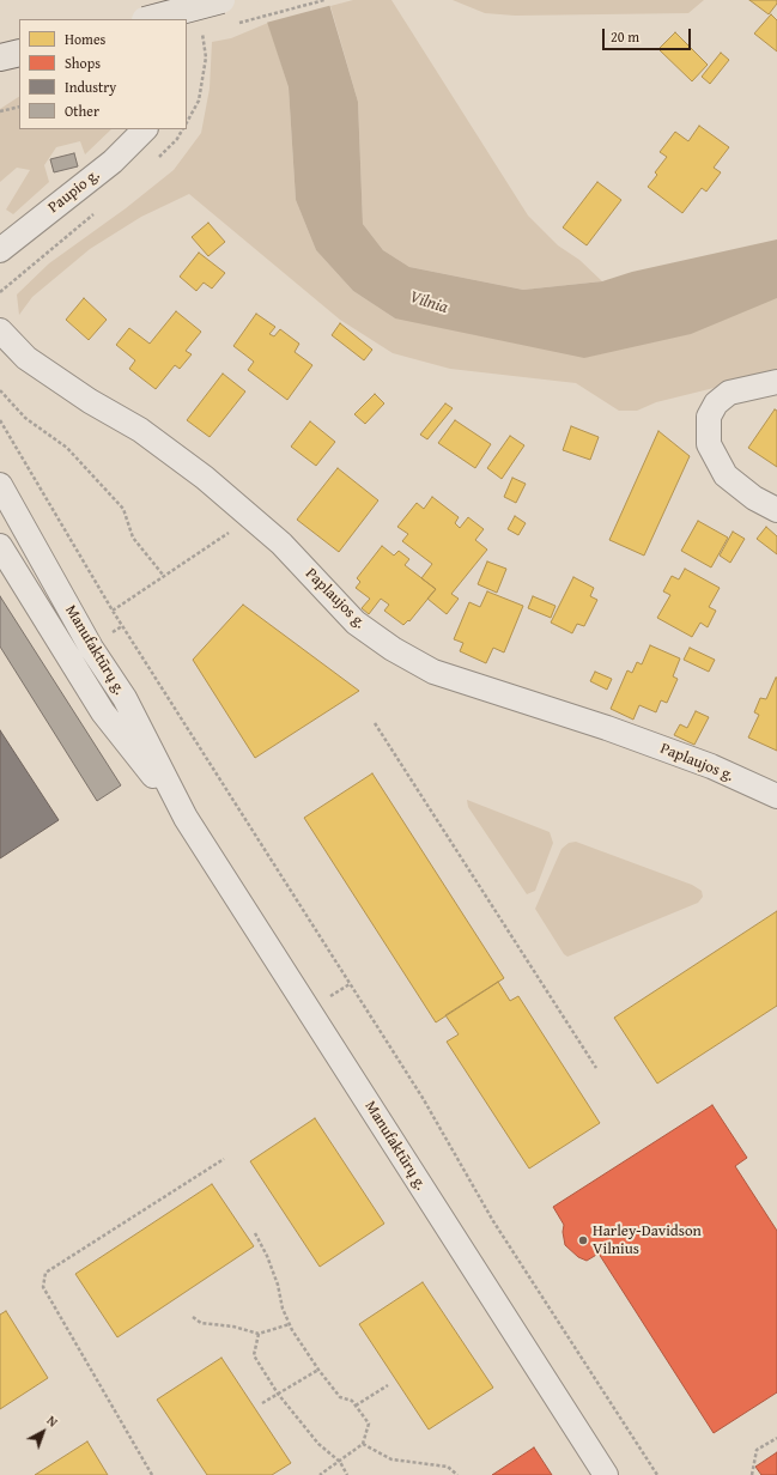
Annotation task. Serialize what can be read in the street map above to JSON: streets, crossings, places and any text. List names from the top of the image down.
{
  "streets": {
    "street": ["Paupio g.", "Paplaujos g.", "Manufaktūrų g."]
  },
  "water": ["Vilnia"],
  "places": ["Harley-Davidson Vilnius"],
  "legend": [
    "Homes",
    "Shops",
    "Industry",
    "Other"
  ],
  "scale_bar": "20 m",
  "north": "top right"
}
